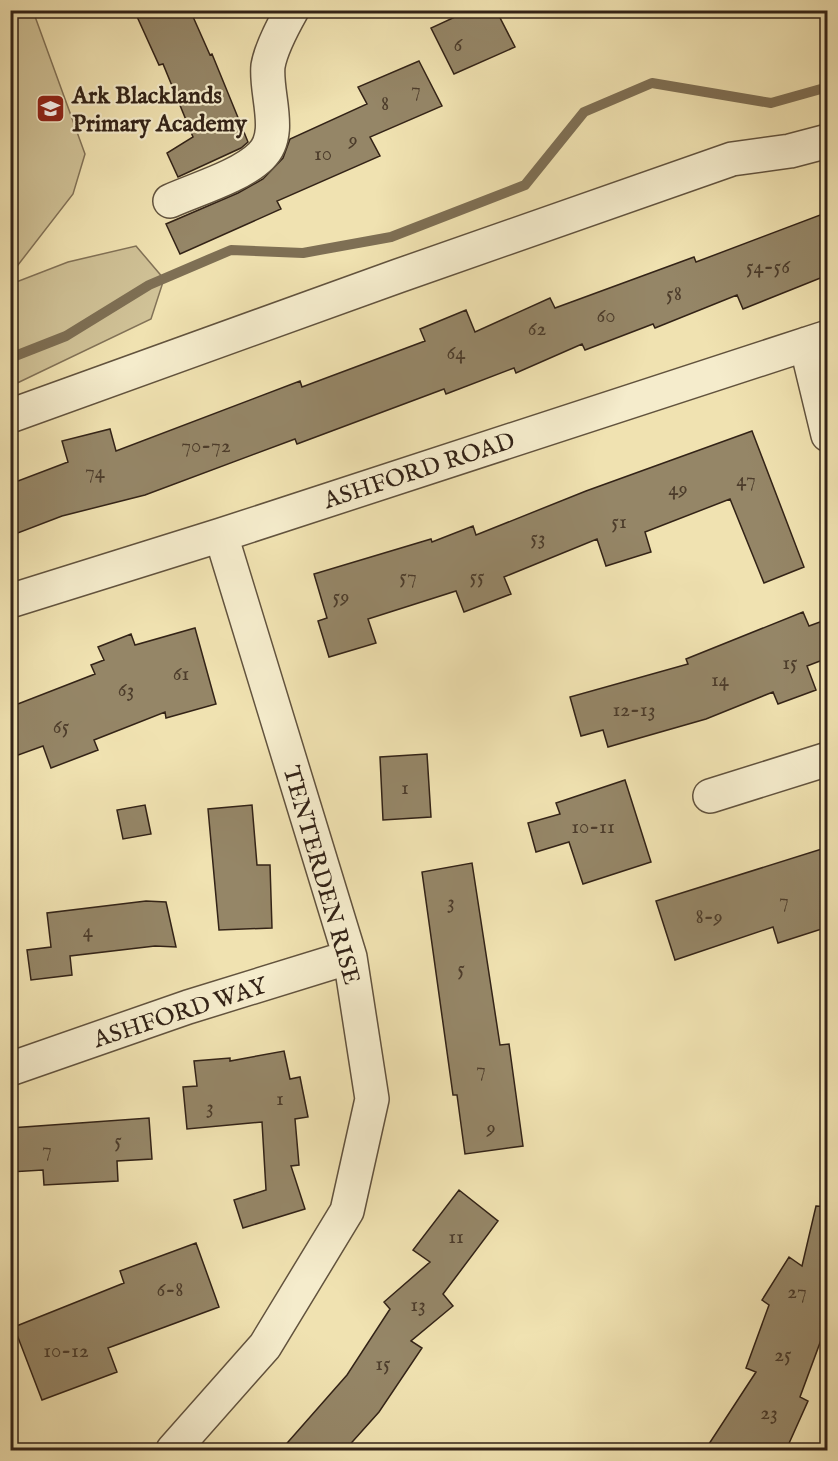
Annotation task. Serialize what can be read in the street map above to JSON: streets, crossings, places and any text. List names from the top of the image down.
{
  "streets": {
    "street": ["ASHFORD ROAD", "TENTERDEN RISE", "ASHFORD WAY"]
  },
  "crossings": [
    ["ASHFORD ROAD", "TENTERDEN RISE"],
    ["TENTERDEN RISE", "ASHFORD WAY"]
  ],
  "places": {
    "school or university": ["Ark Blacklands Primary Academy"]
  },
  "house_numbers": [
    "6",
    "7",
    "8",
    "9",
    "10",
    "54-56",
    "58",
    "60",
    "62",
    "64",
    "70-72",
    "74",
    "47",
    "49",
    "51",
    "53",
    "57",
    "55",
    "59",
    "15",
    "61",
    "14",
    "63",
    "12-13",
    "65",
    "1",
    "10-11",
    "7",
    "3",
    "8-9",
    "4",
    "5",
    "7",
    "1",
    "3",
    "9",
    "5",
    "7",
    "11",
    "6-8",
    "27",
    "13",
    "10-12",
    "25",
    "15",
    "23"
  ]
}
